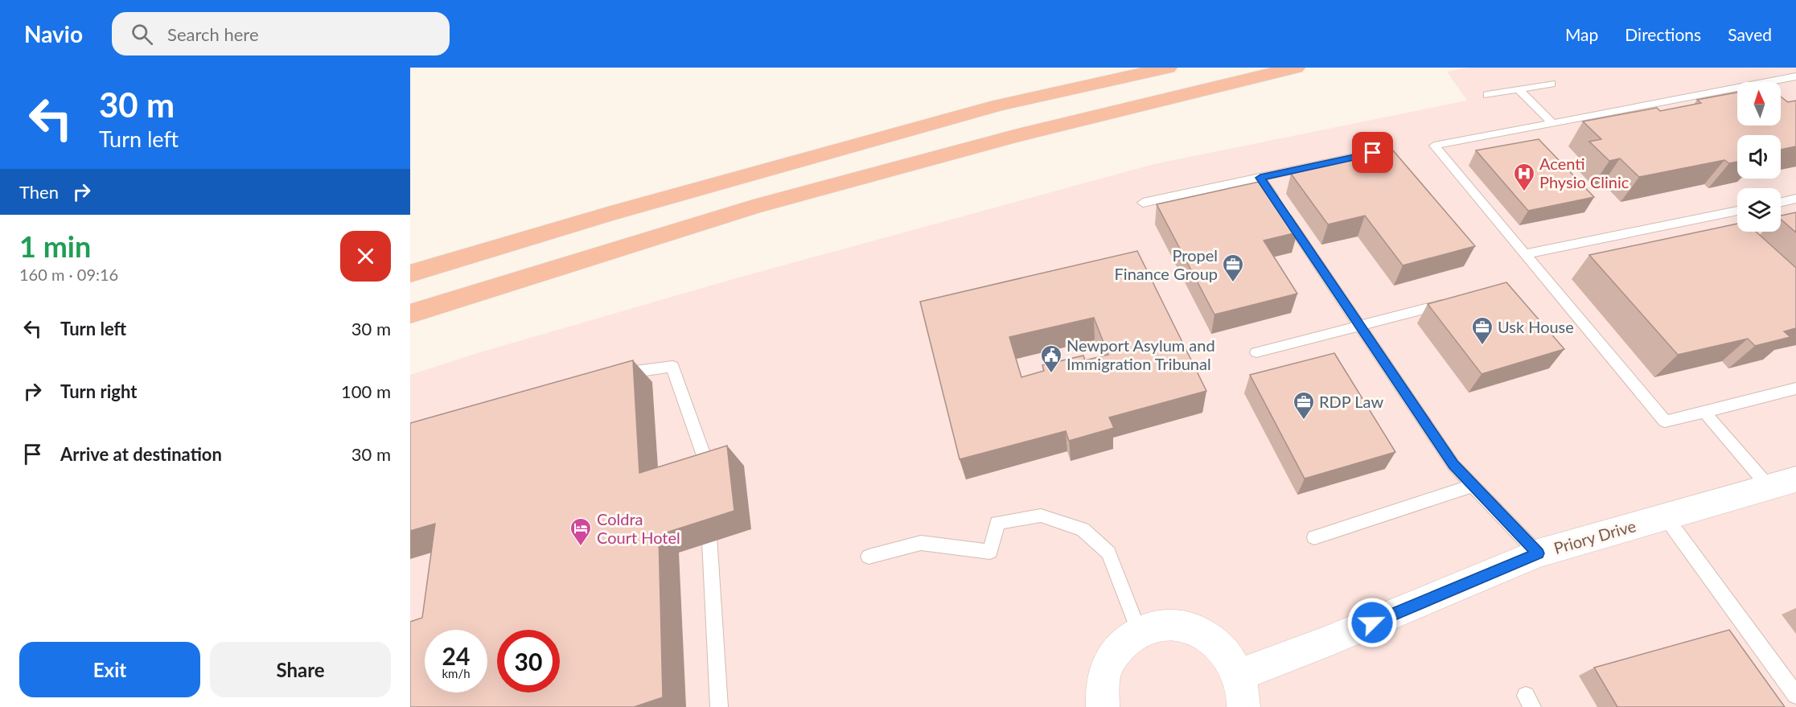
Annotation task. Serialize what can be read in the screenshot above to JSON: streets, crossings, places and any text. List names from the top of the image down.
{
  "streets": {
    "street": ["Priory Drive"]
  },
  "places": {
    "hospital": ["Acenti Physio Clinic"],
    "office": ["Propel Finance Group", "Usk House", "RDP Law"],
    "public building": ["Newport Asylum and Immigration Tribunal"],
    "hotel": ["Coldra Court Hotel"]
  },
  "north": "top",
  "page": {
    "header": "Navio",
    "search": "Search here",
    "nav": ["Map", "Directions", "Saved"],
    "turn": ["30 m", "Turn left"],
    "then": "Then",
    "heading": ["1 min", "160 m · 09:16"],
    "list": [
      {
        "name": "Turn left",
        "value": "30 m"
      },
      {
        "name": "Turn right",
        "value": "100 m"
      },
      {
        "name": "Arrive at destination",
        "value": "30 m"
      }
    ],
    "speed": "24 km/h",
    "limit": "30",
    "buttons": ["Exit", "Share"]
  }
}
